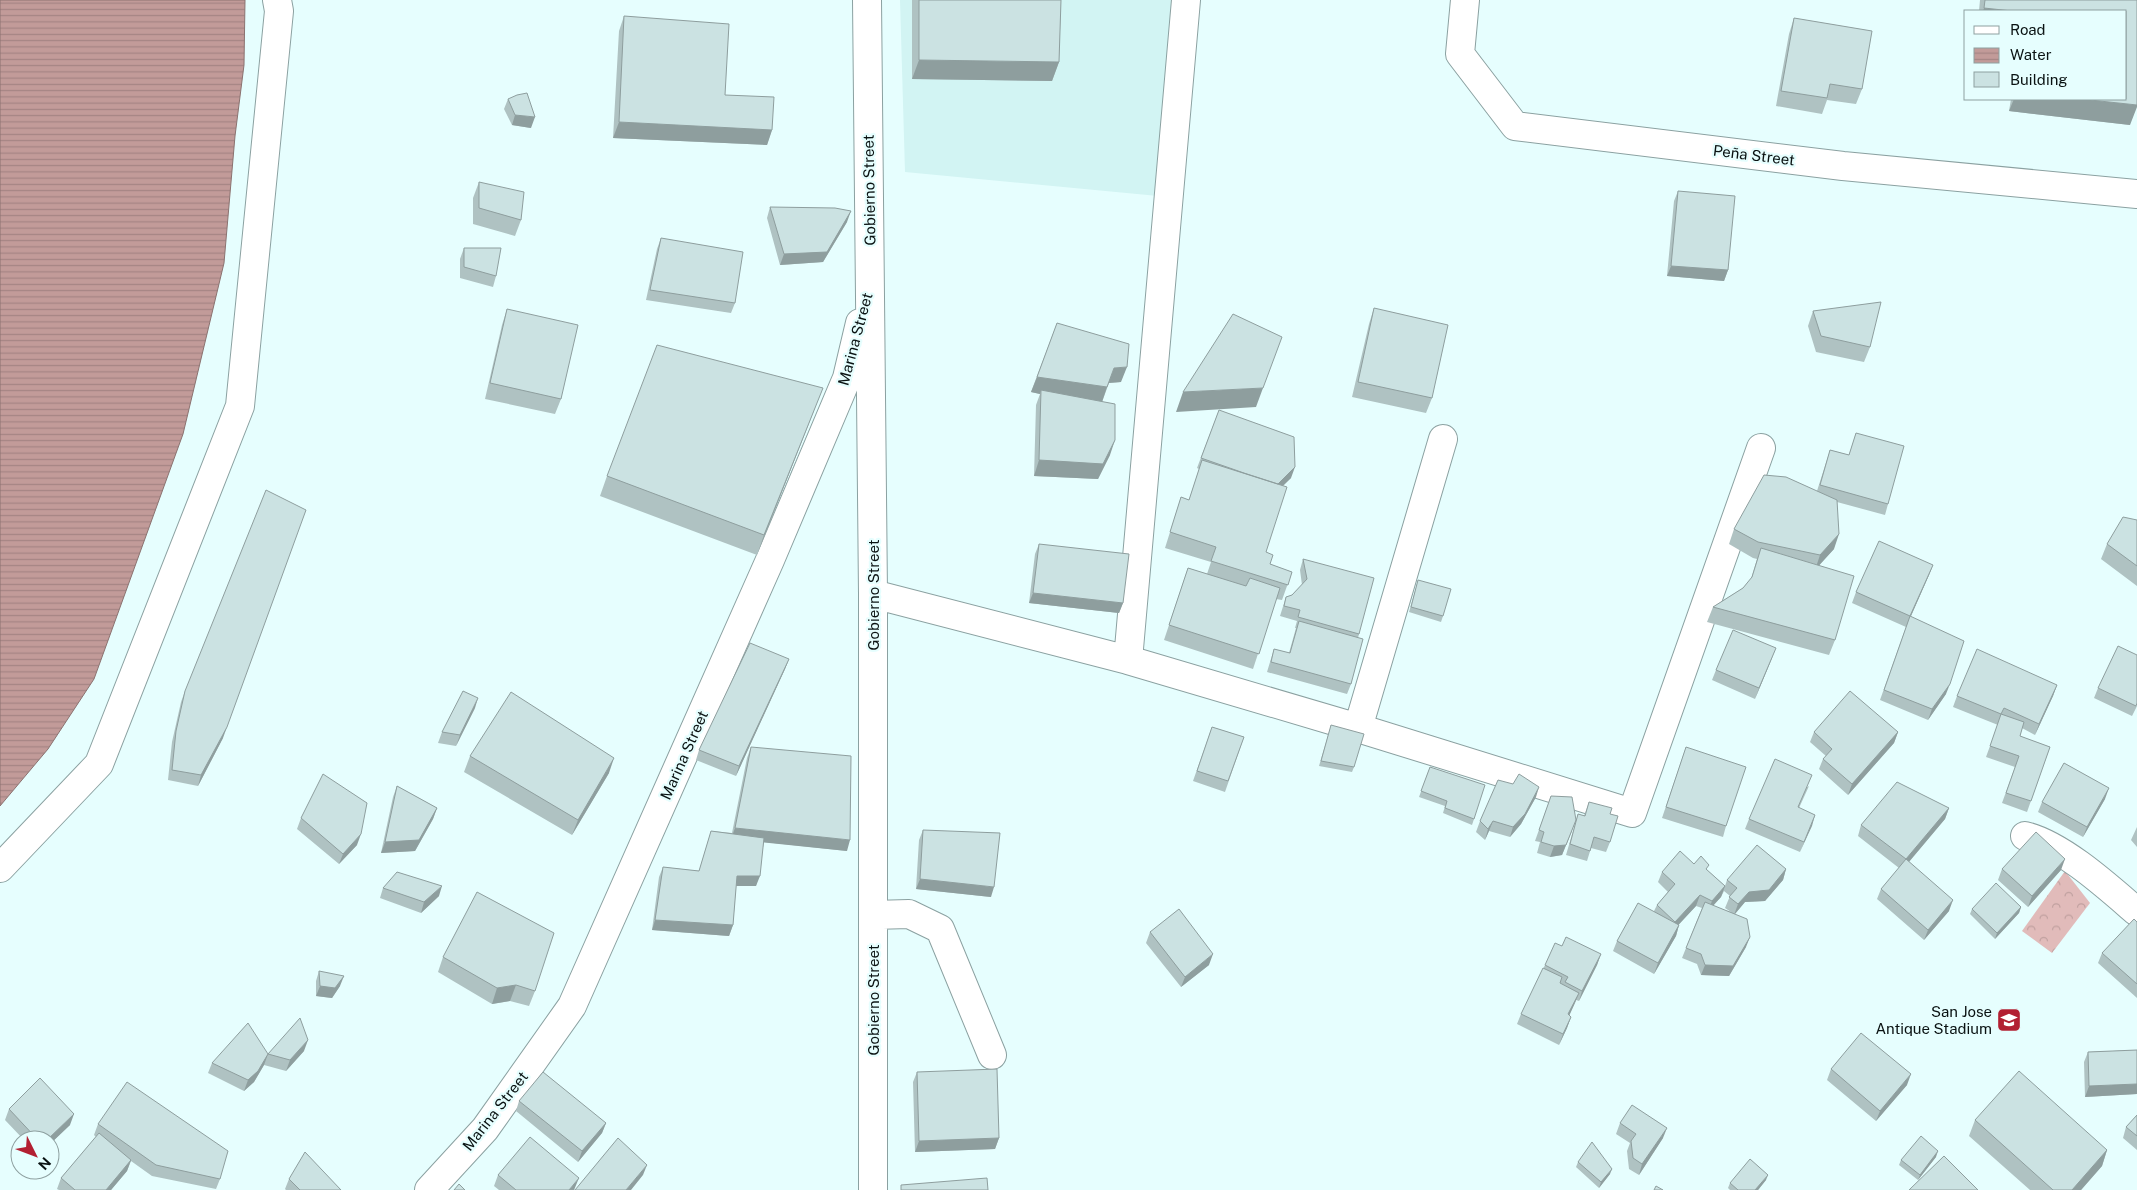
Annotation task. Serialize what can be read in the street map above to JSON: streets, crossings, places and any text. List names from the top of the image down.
{
  "streets": {
    "street": ["Peña Street", "Gobierno Street", "Marina Street"]
  },
  "crossings": [
    ["Gobierno Street", "Marina Street"]
  ],
  "places": {
    "school or university": ["San Jose Antique Stadium"]
  },
  "legend": ["Road", "Water", "Building"],
  "north": "bottom right"
}
